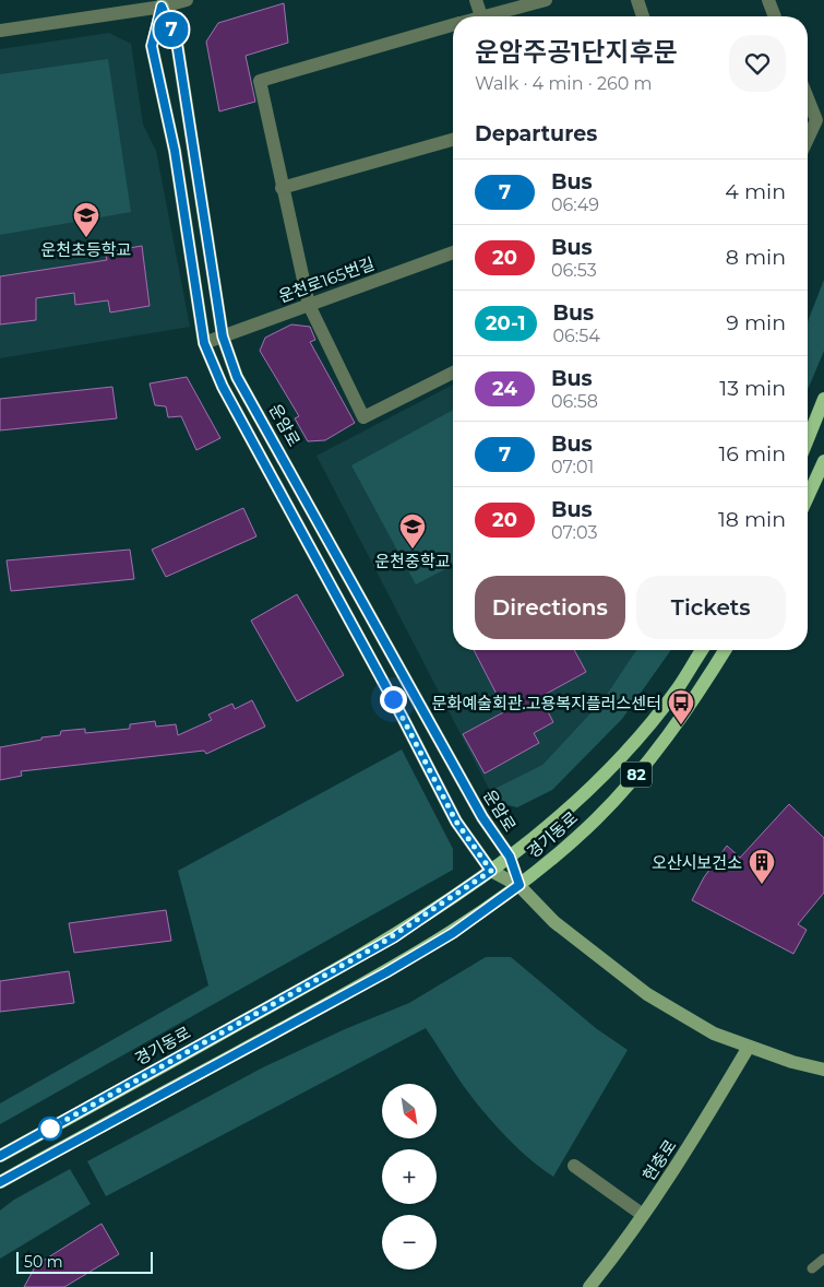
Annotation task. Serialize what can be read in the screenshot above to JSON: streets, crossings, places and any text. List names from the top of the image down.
{
  "streets": {
    "main road": ["82", "경기동로"],
    "street": ["운천로165번길", "운암로", "현충로"]
  },
  "crossings": [
    ["운천로165번길", "운암로"],
    ["운암로", "경기동로"]
  ],
  "places": {
    "school or university": ["운천초등학교", "운천중학교"],
    "bus stop": ["문화예술회관.고용복지플러스센터"],
    "building": ["오산시보건소"]
  },
  "lines": ["bus line 7"],
  "scale_bar": "50 m",
  "north": "bottom right",
  "page": {
    "on_map": "7",
    "heading": [
      ["운암주공1단지후문", "Walk · 4 min · 260 m"],
      "Departures"
    ],
    "list": [
      {
        "mark": "7",
        "name": "Bus",
        "note": "06:49",
        "value": "4 min"
      },
      {
        "mark": "20",
        "name": "Bus",
        "note": "06:53",
        "value": "8 min"
      },
      {
        "mark": "20-1",
        "name": "Bus",
        "note": "06:54",
        "value": "9 min"
      },
      {
        "mark": "24",
        "name": "Bus",
        "note": "06:58",
        "value": "13 min"
      },
      {
        "mark": "7",
        "name": "Bus",
        "note": "07:01",
        "value": "16 min"
      },
      {
        "mark": "20",
        "name": "Bus",
        "note": "07:03",
        "value": "18 min"
      }
    ],
    "buttons": ["Directions", "Tickets"],
    "map_buttons": ["+", "−"],
    "scale": "50 m"
  }
}
